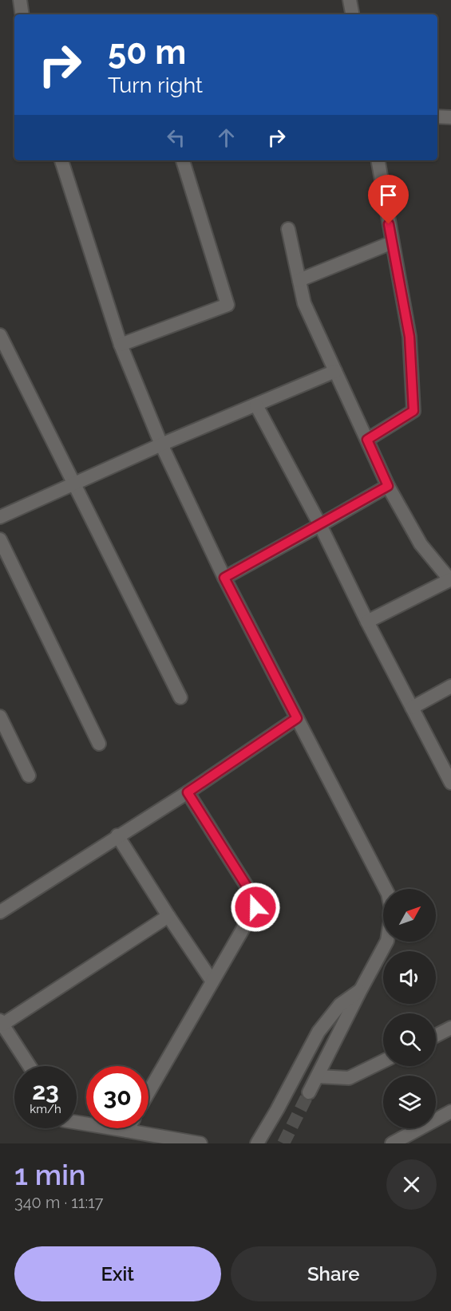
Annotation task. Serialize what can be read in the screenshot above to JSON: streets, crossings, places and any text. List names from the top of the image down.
{
  "north": "top right",
  "page": {
    "turn": ["50 m", "Turn right"],
    "speed": "23 km/h",
    "limit": "30",
    "heading": ["1 min", "340 m · 11:17"],
    "buttons": ["Exit", "Share"]
  }
}
